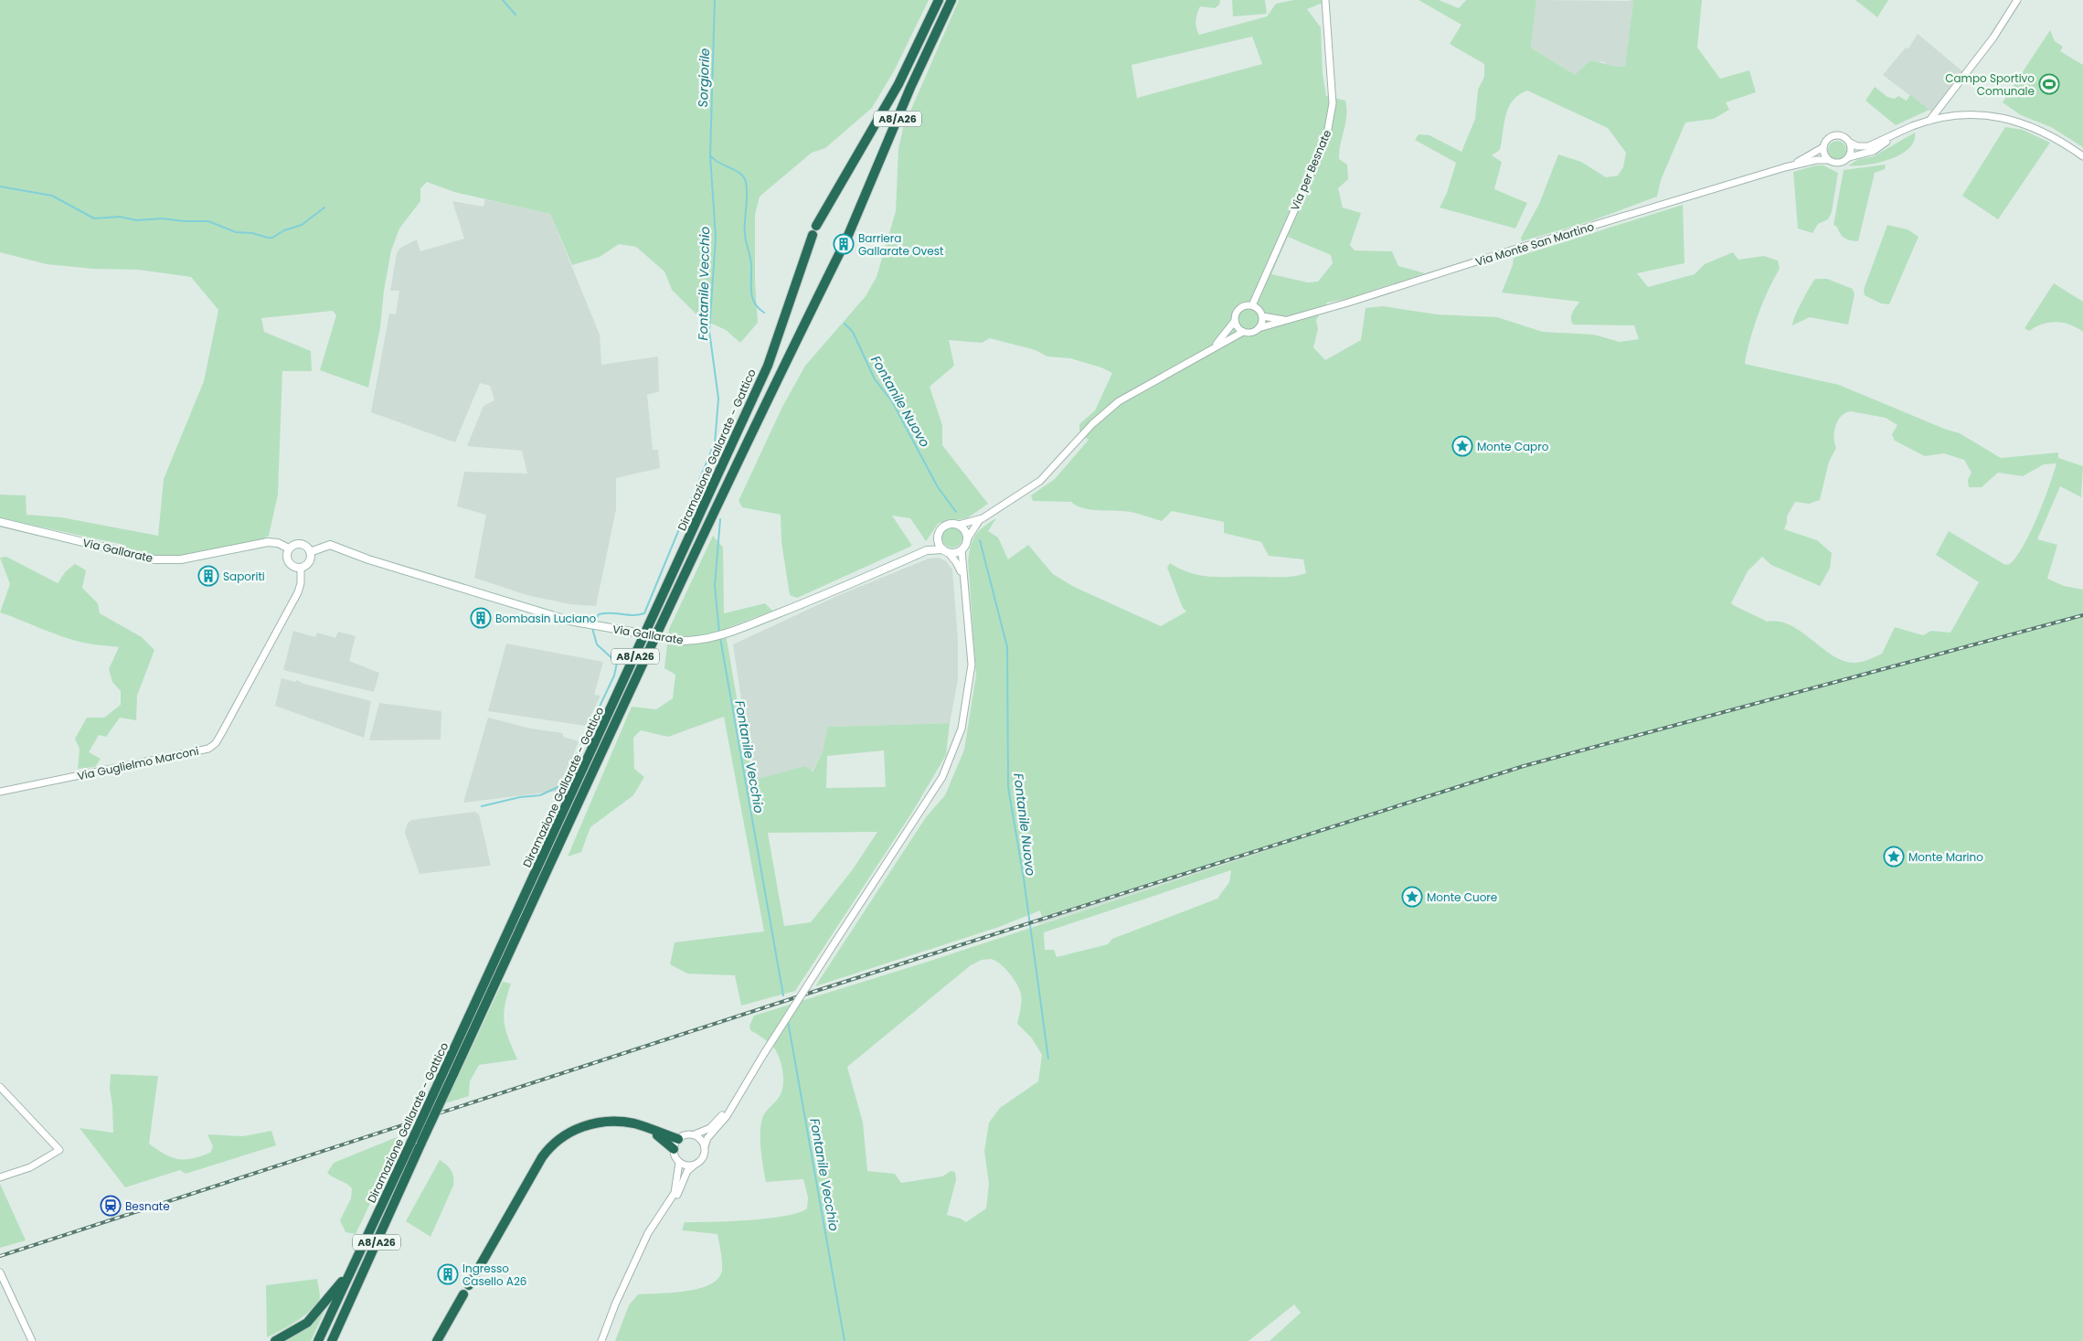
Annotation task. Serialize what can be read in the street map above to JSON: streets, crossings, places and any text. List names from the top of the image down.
{
  "streets": {
    "highway": ["A8/A26", "Diramazione Gallarate - Gattico"],
    "main road": ["Via Gallarate"],
    "street": ["Via per Besnate", "Via Monte San Martino", "Via Guglielmo Marconi"]
  },
  "crossings": [
    ["Via per Besnate", "Via Monte San Martino"],
    ["Via Monte San Martino", "Via Gallarate"],
    ["Via Gallarate", "Via Guglielmo Marconi"]
  ],
  "water": ["Sorgiorile", "Fontanile Vecchio", "Fontanile Nuovo"],
  "places": {
    "sports": ["Campo Sportivo Comunale"],
    "building": [
      "Barriera Gallarate Ovest",
      "Saporiti",
      "Bombasin Luciano",
      "Ingresso Casello A26"
    ],
    "place": ["Monte Capro", "Monte Marino", "Monte Cuore"],
    "station": ["Besnate"]
  }
}
